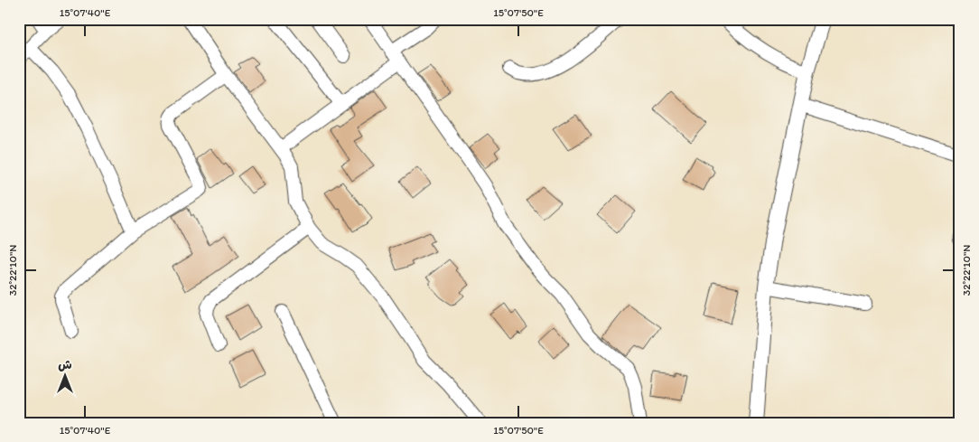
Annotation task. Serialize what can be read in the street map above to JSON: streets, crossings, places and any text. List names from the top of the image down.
{
  "north": "top",
  "coordinates": ["15°07'40\"E", "15°07'50\"E", "32°22'10\"N"]
}
